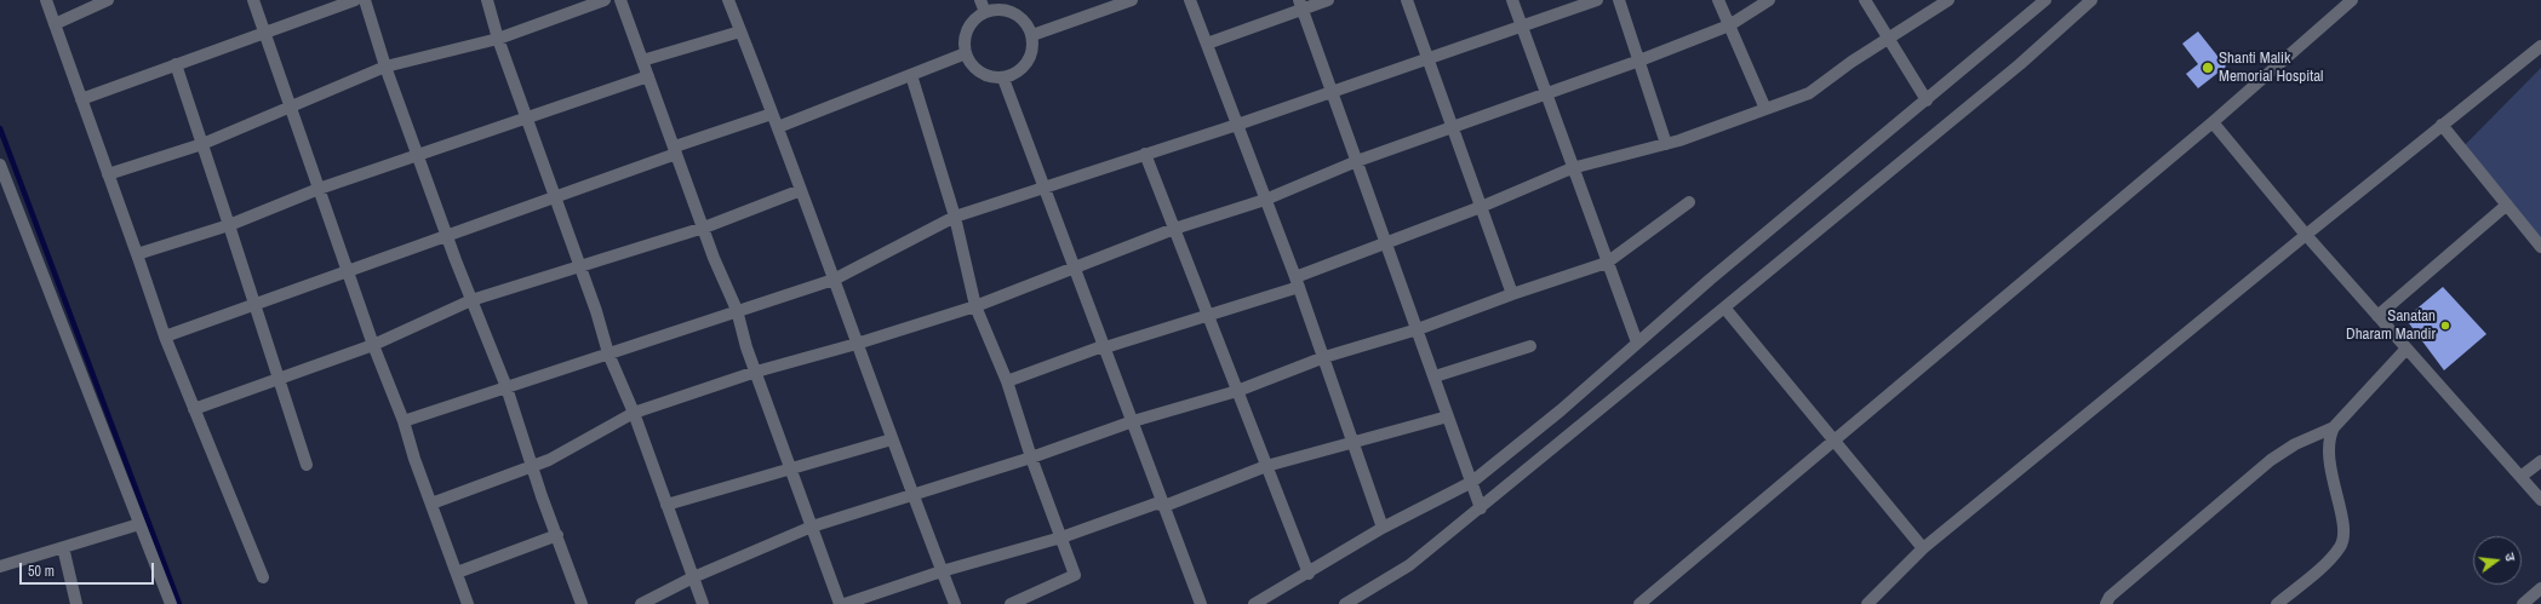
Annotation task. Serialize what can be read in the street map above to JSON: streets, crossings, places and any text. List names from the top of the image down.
{
  "places": ["Shanti Malik Memorial Hospital", "Sanatan Dharam Mandir"],
  "scale_bar": "50 m",
  "north": "right"
}
